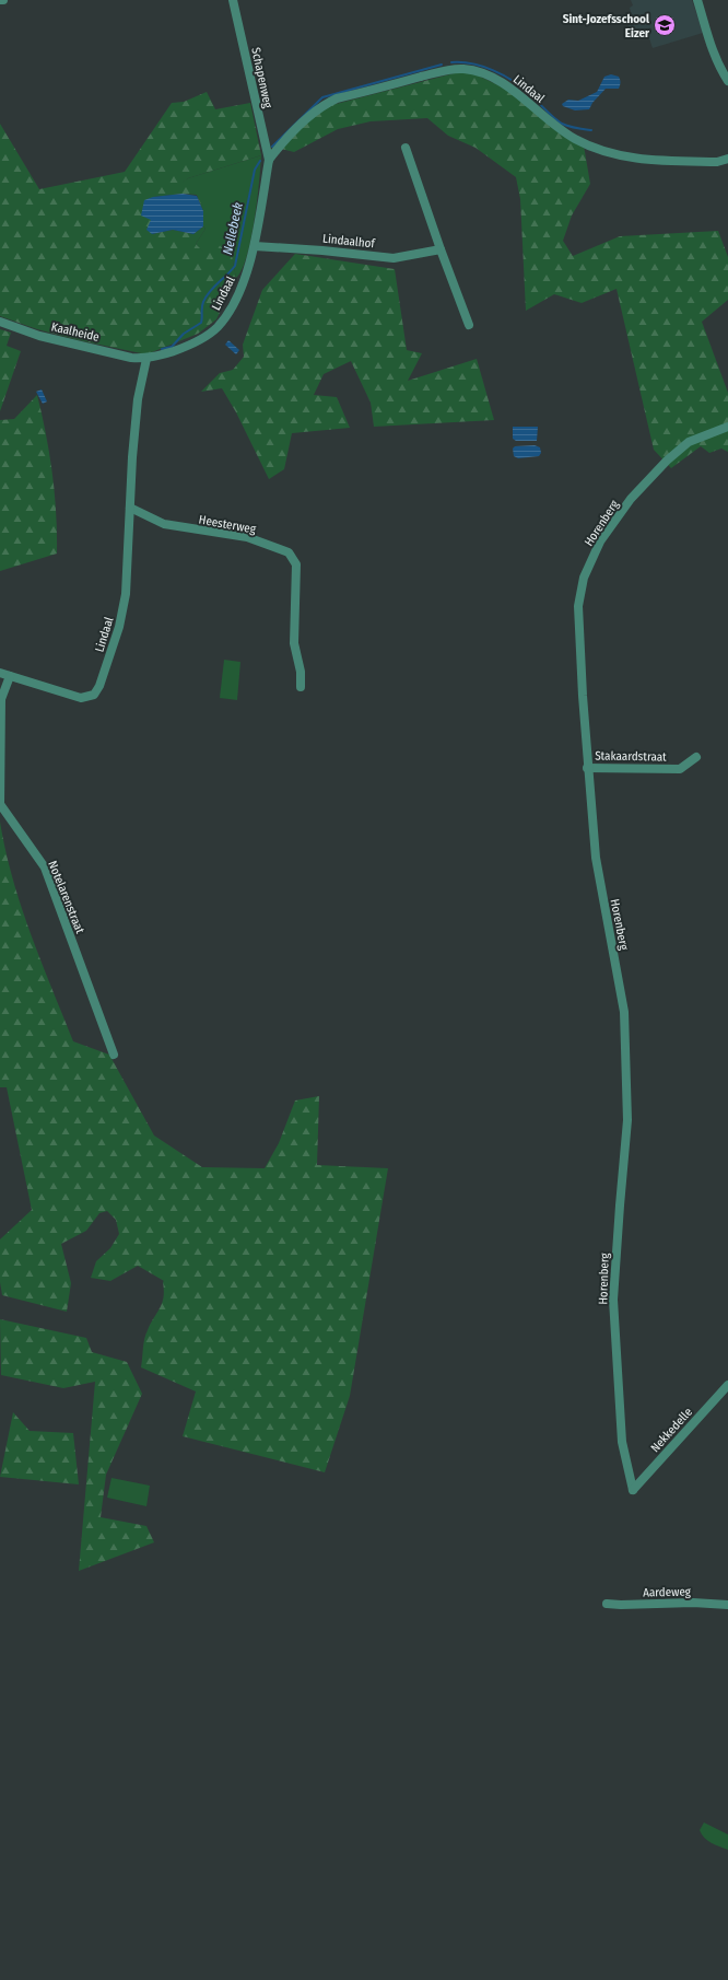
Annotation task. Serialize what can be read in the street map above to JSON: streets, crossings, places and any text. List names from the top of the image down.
{
  "streets": {
    "street": [
      "Schapenweg",
      "Lindaal",
      "Lindaalhof",
      "Kaalheide",
      "Horenberg",
      "Heesterweg",
      "Stakaardstraat",
      "Notelarenstraat",
      "Nekkedelle",
      "Aardeweg"
    ]
  },
  "crossings": [
    ["Schapenweg", "Lindaal"],
    ["Lindaal", "Lindaalhof"],
    ["Lindaal", "Kaalheide"],
    ["Lindaal", "Heesterweg"],
    ["Lindaal", "Notelarenstraat"],
    ["Horenberg", "Stakaardstraat"],
    ["Horenberg", "Nekkedelle"]
  ],
  "water": ["Nellebeek"],
  "places": {
    "school or university": ["Sint-Jozefsschool Eizer"]
  }
}
